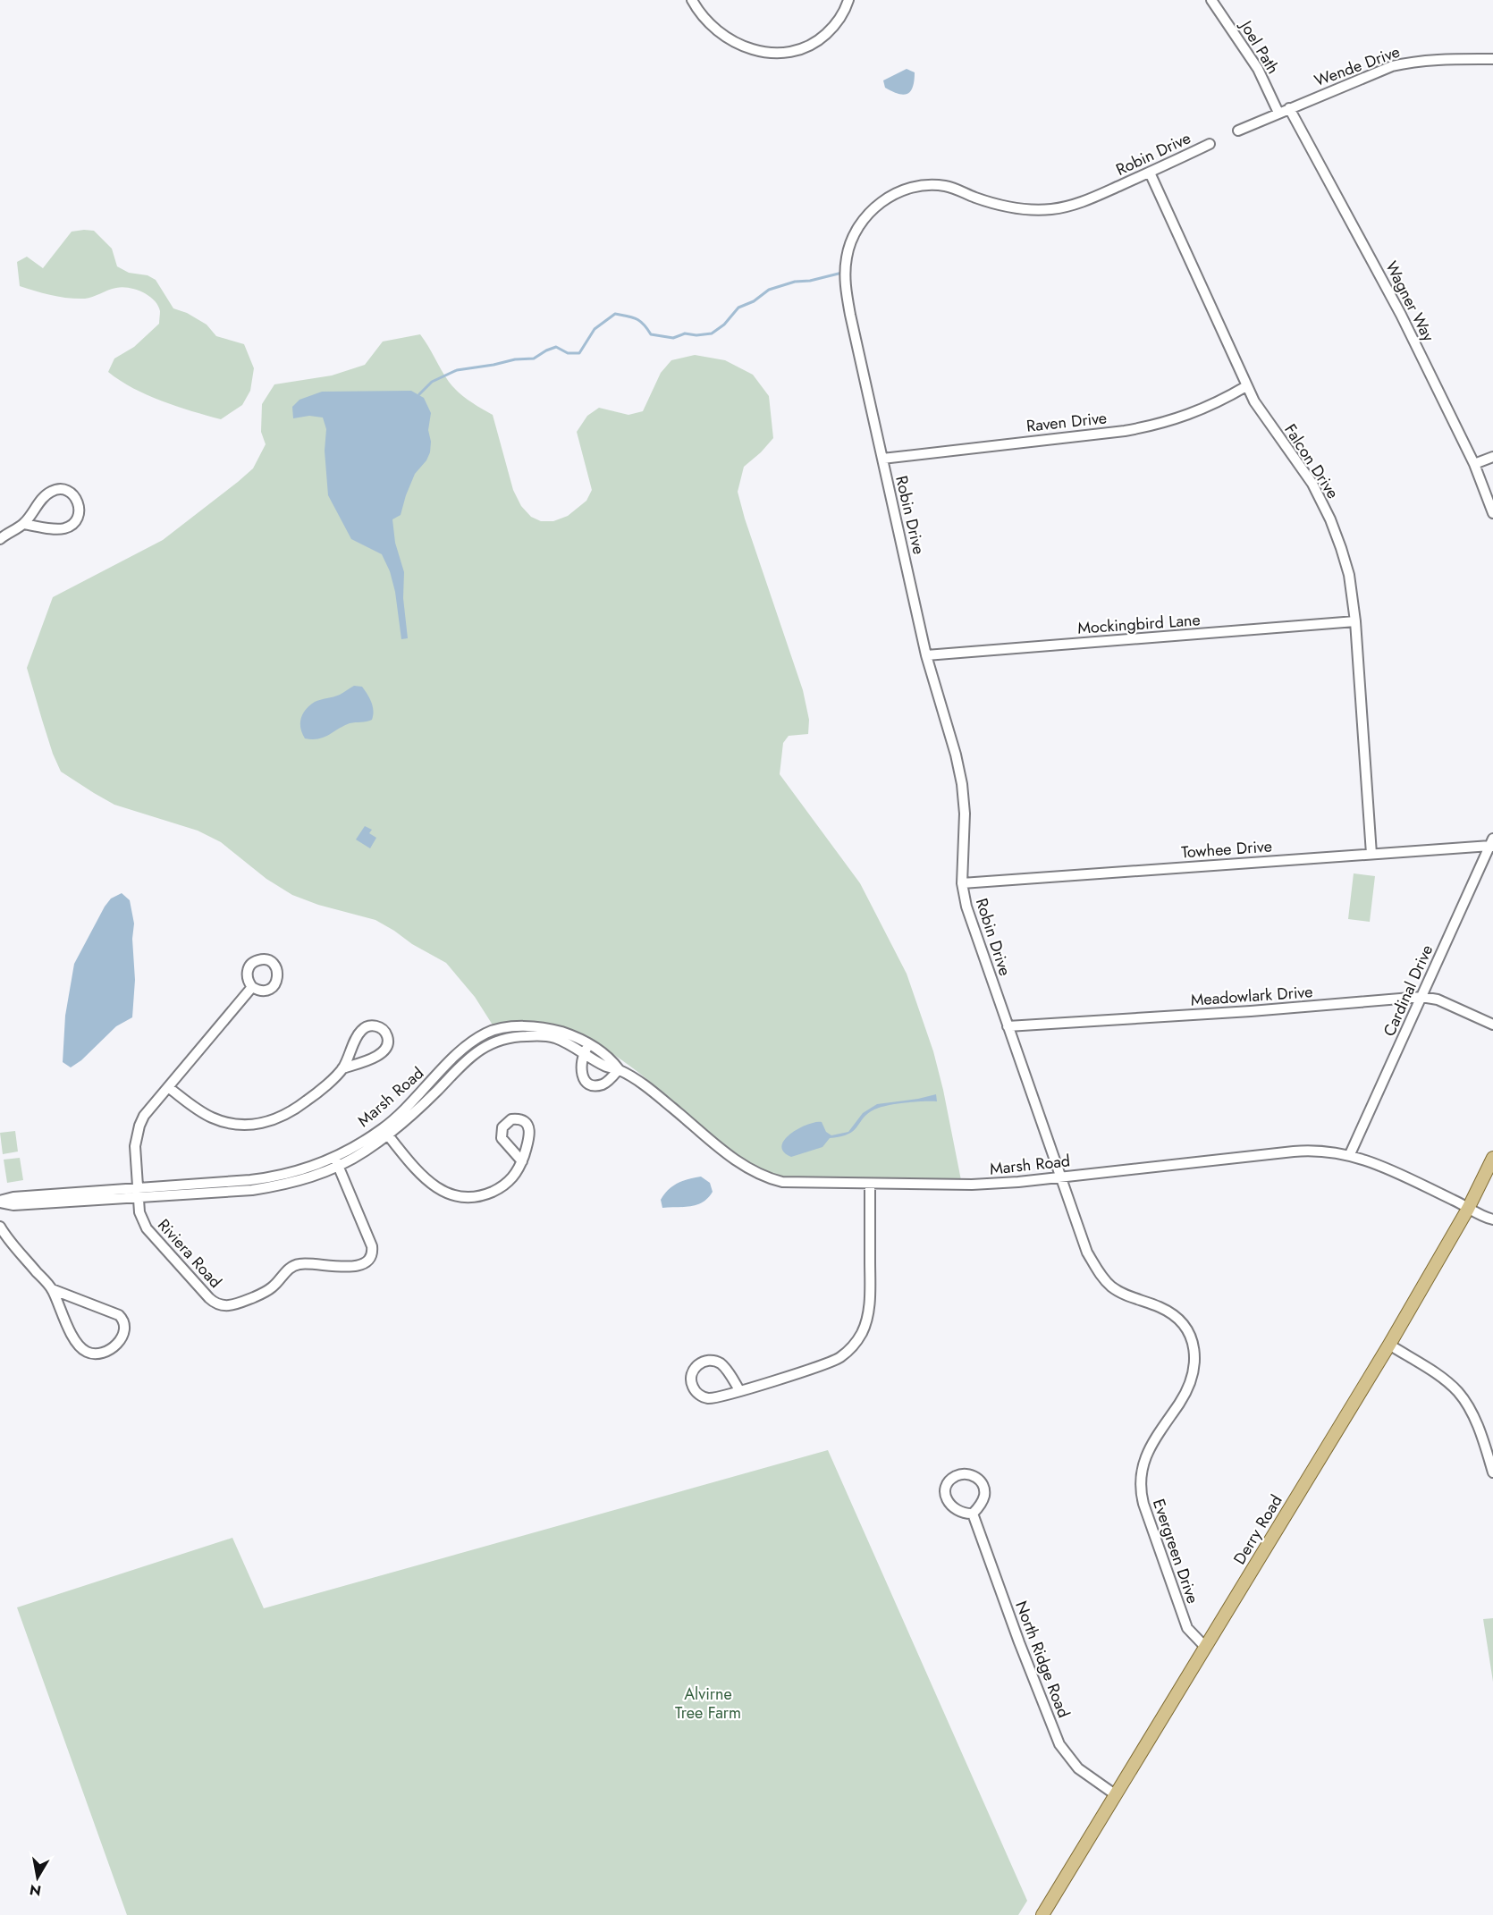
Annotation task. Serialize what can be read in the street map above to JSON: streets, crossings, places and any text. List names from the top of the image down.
{
  "streets": {
    "main road": ["Derry Road"],
    "street": [
      "Joel Path",
      "Wende Drive",
      "Robin Drive",
      "Wagner Way",
      "Raven Drive",
      "Falcon Drive",
      "Mockingbird Lane",
      "Towhee Drive",
      "Cardinal Drive",
      "Meadowlark Drive",
      "Marsh Road",
      "Riviera Road",
      "Evergreen Drive",
      "North Ridge Road"
    ]
  },
  "crossings": [
    ["Joel Path", "Wende Drive"],
    ["Wende Drive", "Wagner Way"],
    ["Robin Drive", "Raven Drive"],
    ["Robin Drive", "Falcon Drive"],
    ["Robin Drive", "Mockingbird Lane"],
    ["Robin Drive", "Towhee Drive"],
    ["Robin Drive", "Meadowlark Drive"],
    ["Robin Drive", "Marsh Road"],
    ["Robin Drive", "Evergreen Drive"],
    ["Raven Drive", "Falcon Drive"],
    ["Falcon Drive", "Mockingbird Lane"],
    ["Falcon Drive", "Towhee Drive"],
    ["Towhee Drive", "Cardinal Drive"],
    ["Cardinal Drive", "Meadowlark Drive"],
    ["Cardinal Drive", "Marsh Road"],
    ["Marsh Road", "Riviera Road"],
    ["Marsh Road", "Derry Road"],
    ["Marsh Road", "Evergreen Drive"],
    ["Derry Road", "Evergreen Drive"],
    ["Derry Road", "North Ridge Road"]
  ],
  "parks": ["Alvirne Tree Farm"],
  "north": "bottom"
}
